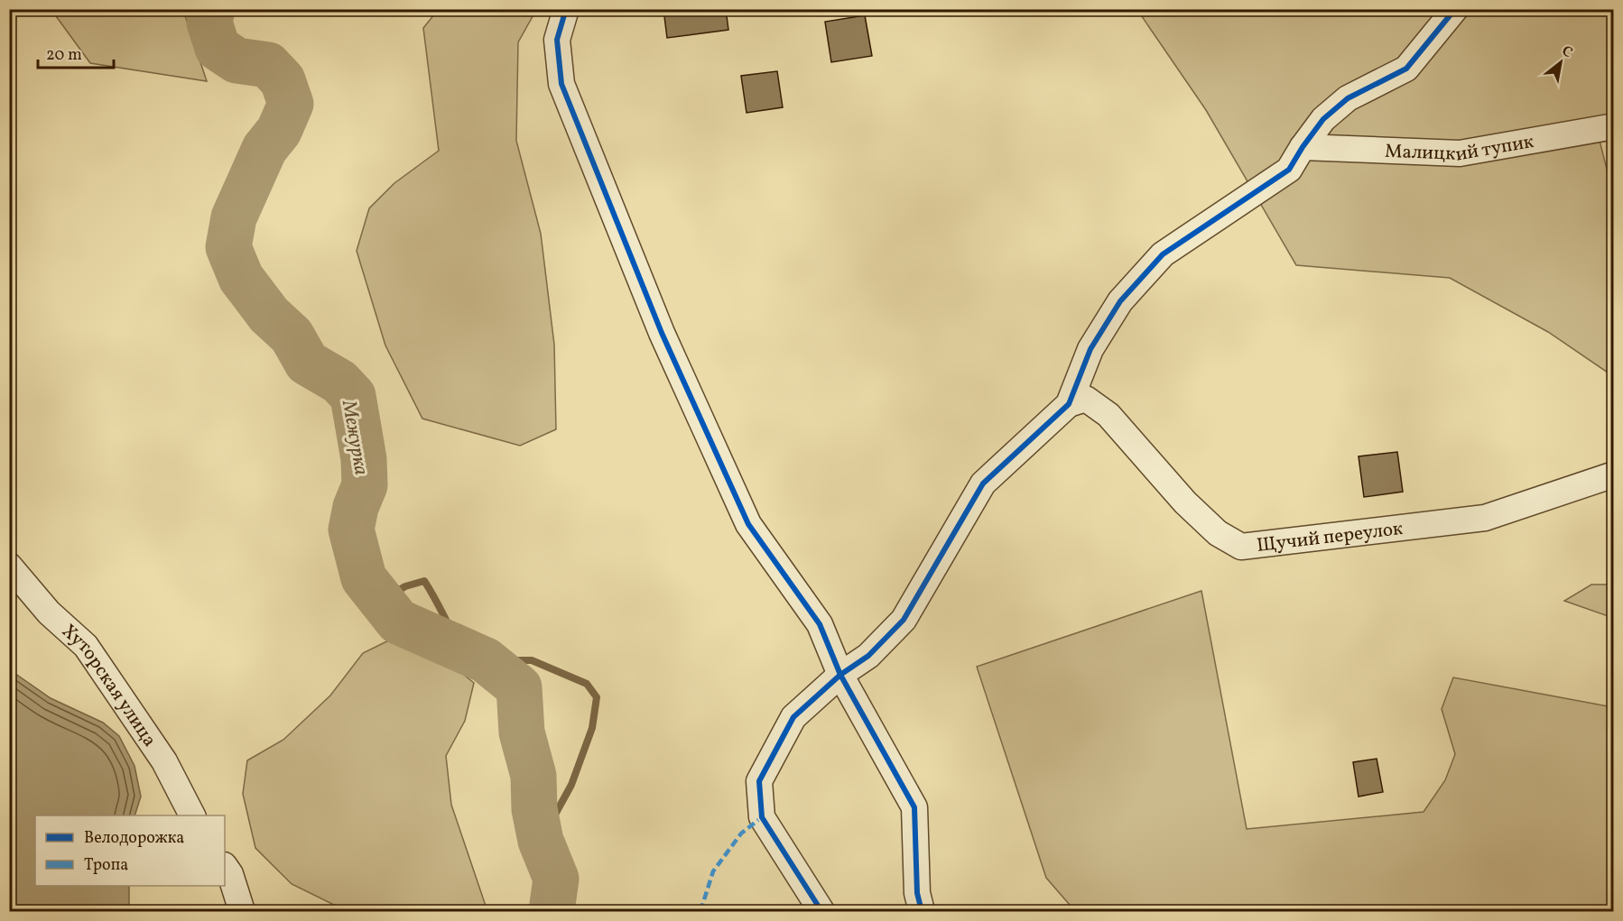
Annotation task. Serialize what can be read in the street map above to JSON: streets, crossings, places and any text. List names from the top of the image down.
{
  "streets": {
    "street": ["Малицкий тупик", "Щучий переулок", "Хуторская улица"]
  },
  "water": ["Межурка"],
  "legend": ["Велодорожка", "Тропа"],
  "scale_bar": "20 m",
  "north": "top right"
}
